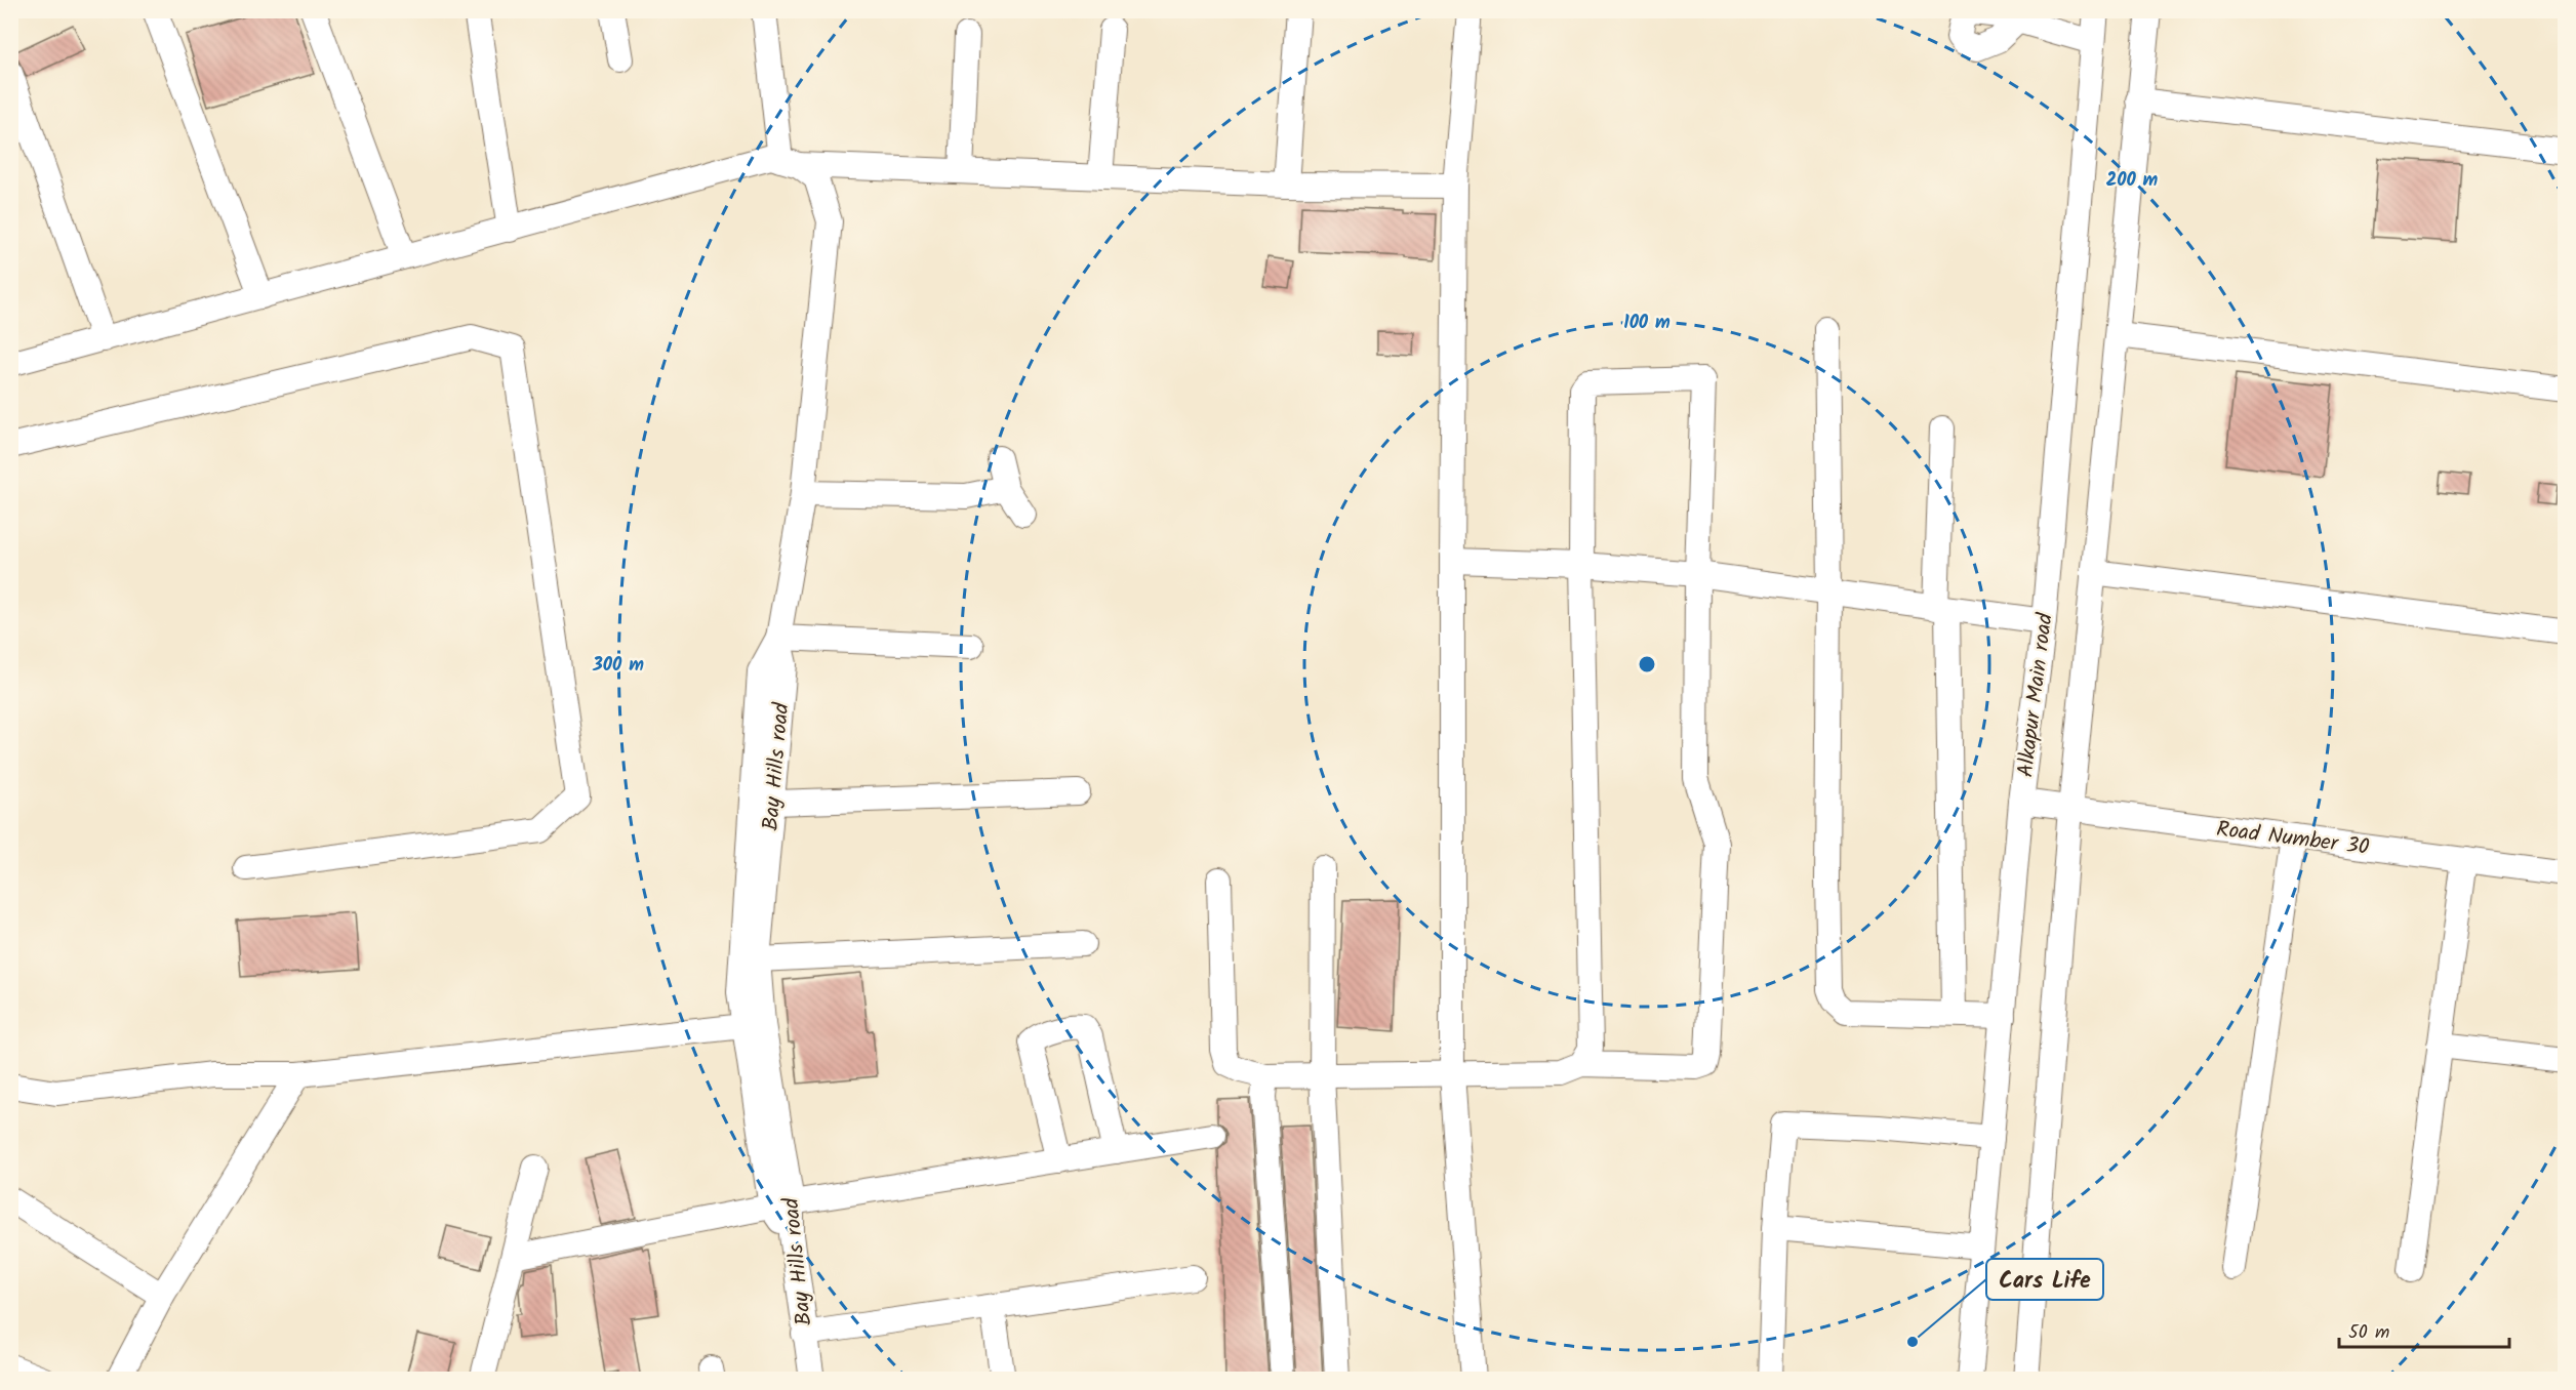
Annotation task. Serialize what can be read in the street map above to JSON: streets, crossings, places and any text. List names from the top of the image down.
{
  "streets": {
    "street": ["Alkapur Main road", "Bay Hills road", "Road Number 30"]
  },
  "crossings": [
    ["Alkapur Main road", "Road Number 30"]
  ],
  "places": ["Cars Life"],
  "scale_bar": "50 m",
  "rings": ["200 m", "100 m", "300 m"]
}
